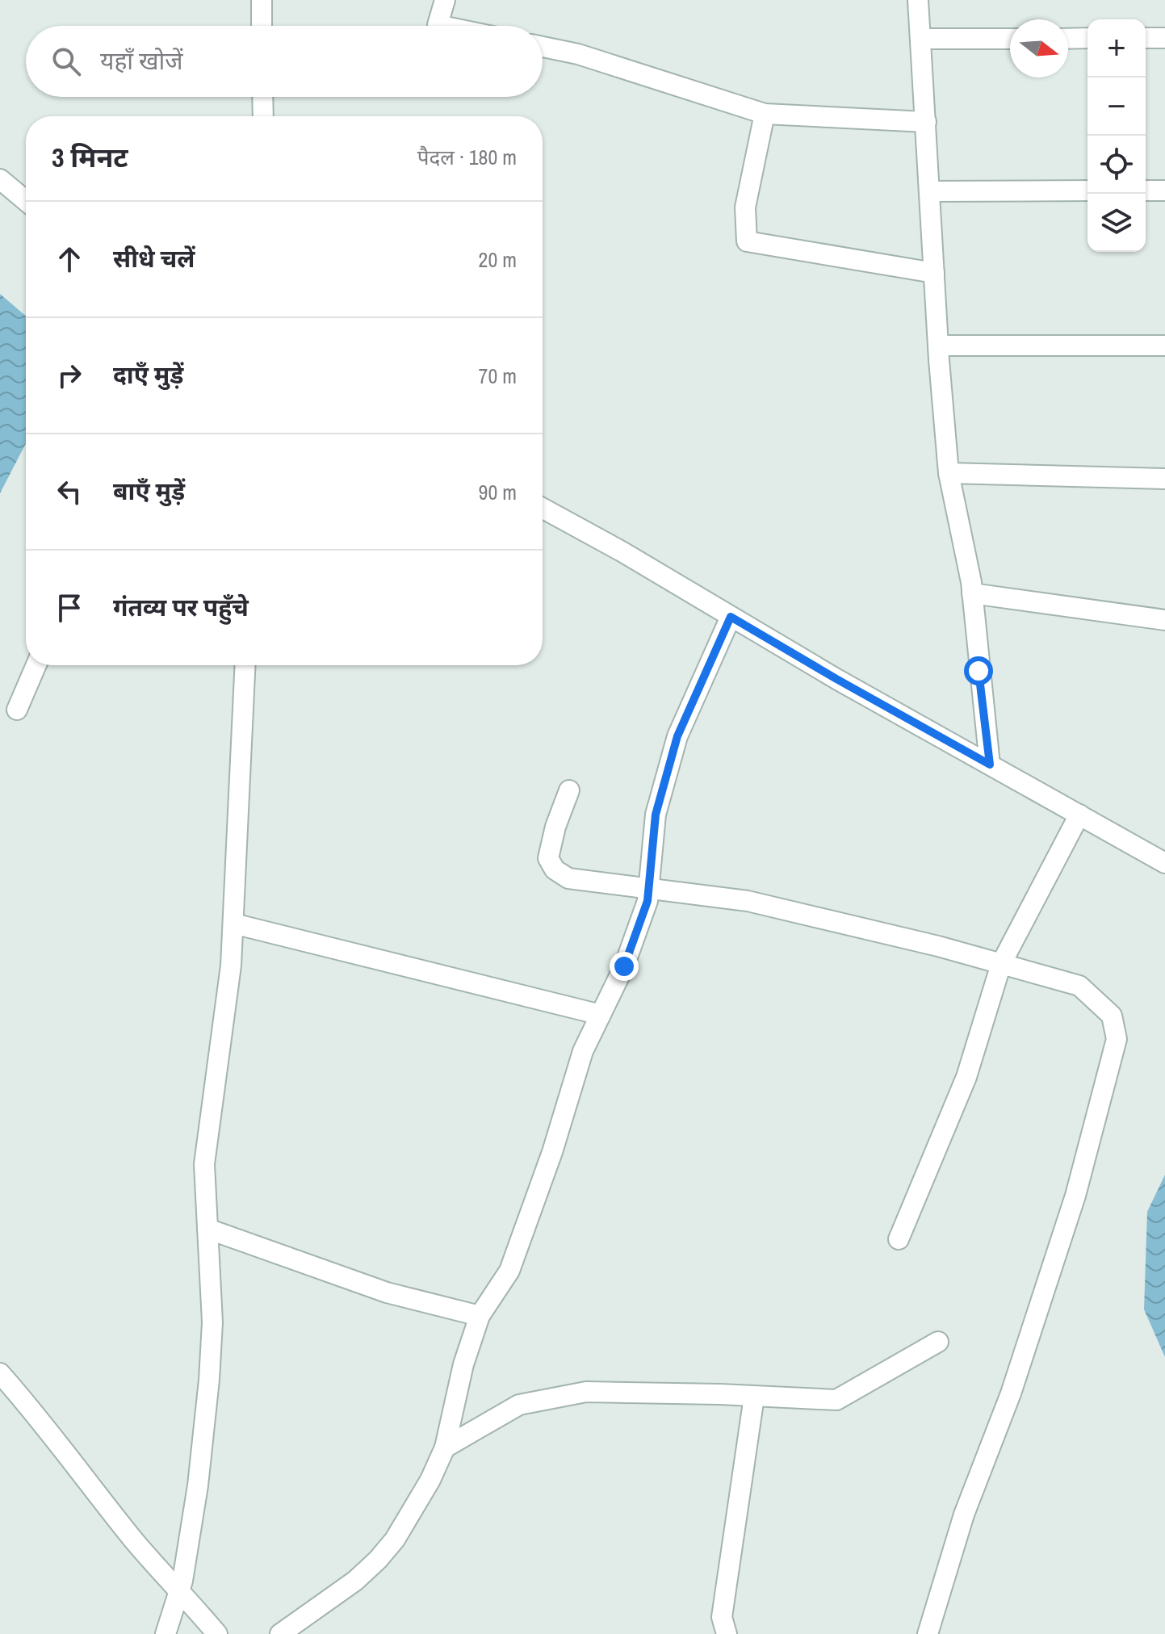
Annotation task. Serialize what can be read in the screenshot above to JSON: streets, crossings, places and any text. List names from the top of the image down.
{
  "north": "right",
  "page": {
    "map_buttons": ["+", "−"],
    "search": "यहाँ खोजें",
    "heading": ["3 मिनट", "पैदल · 180 m"],
    "list": [
      ["सीधे चलें", "20 m"],
      ["दाएँ मुड़ें", "70 m"],
      ["बाएँ मुड़ें", "90 m"],
      "गंतव्य पर पहुँचे"
    ]
  }
}
